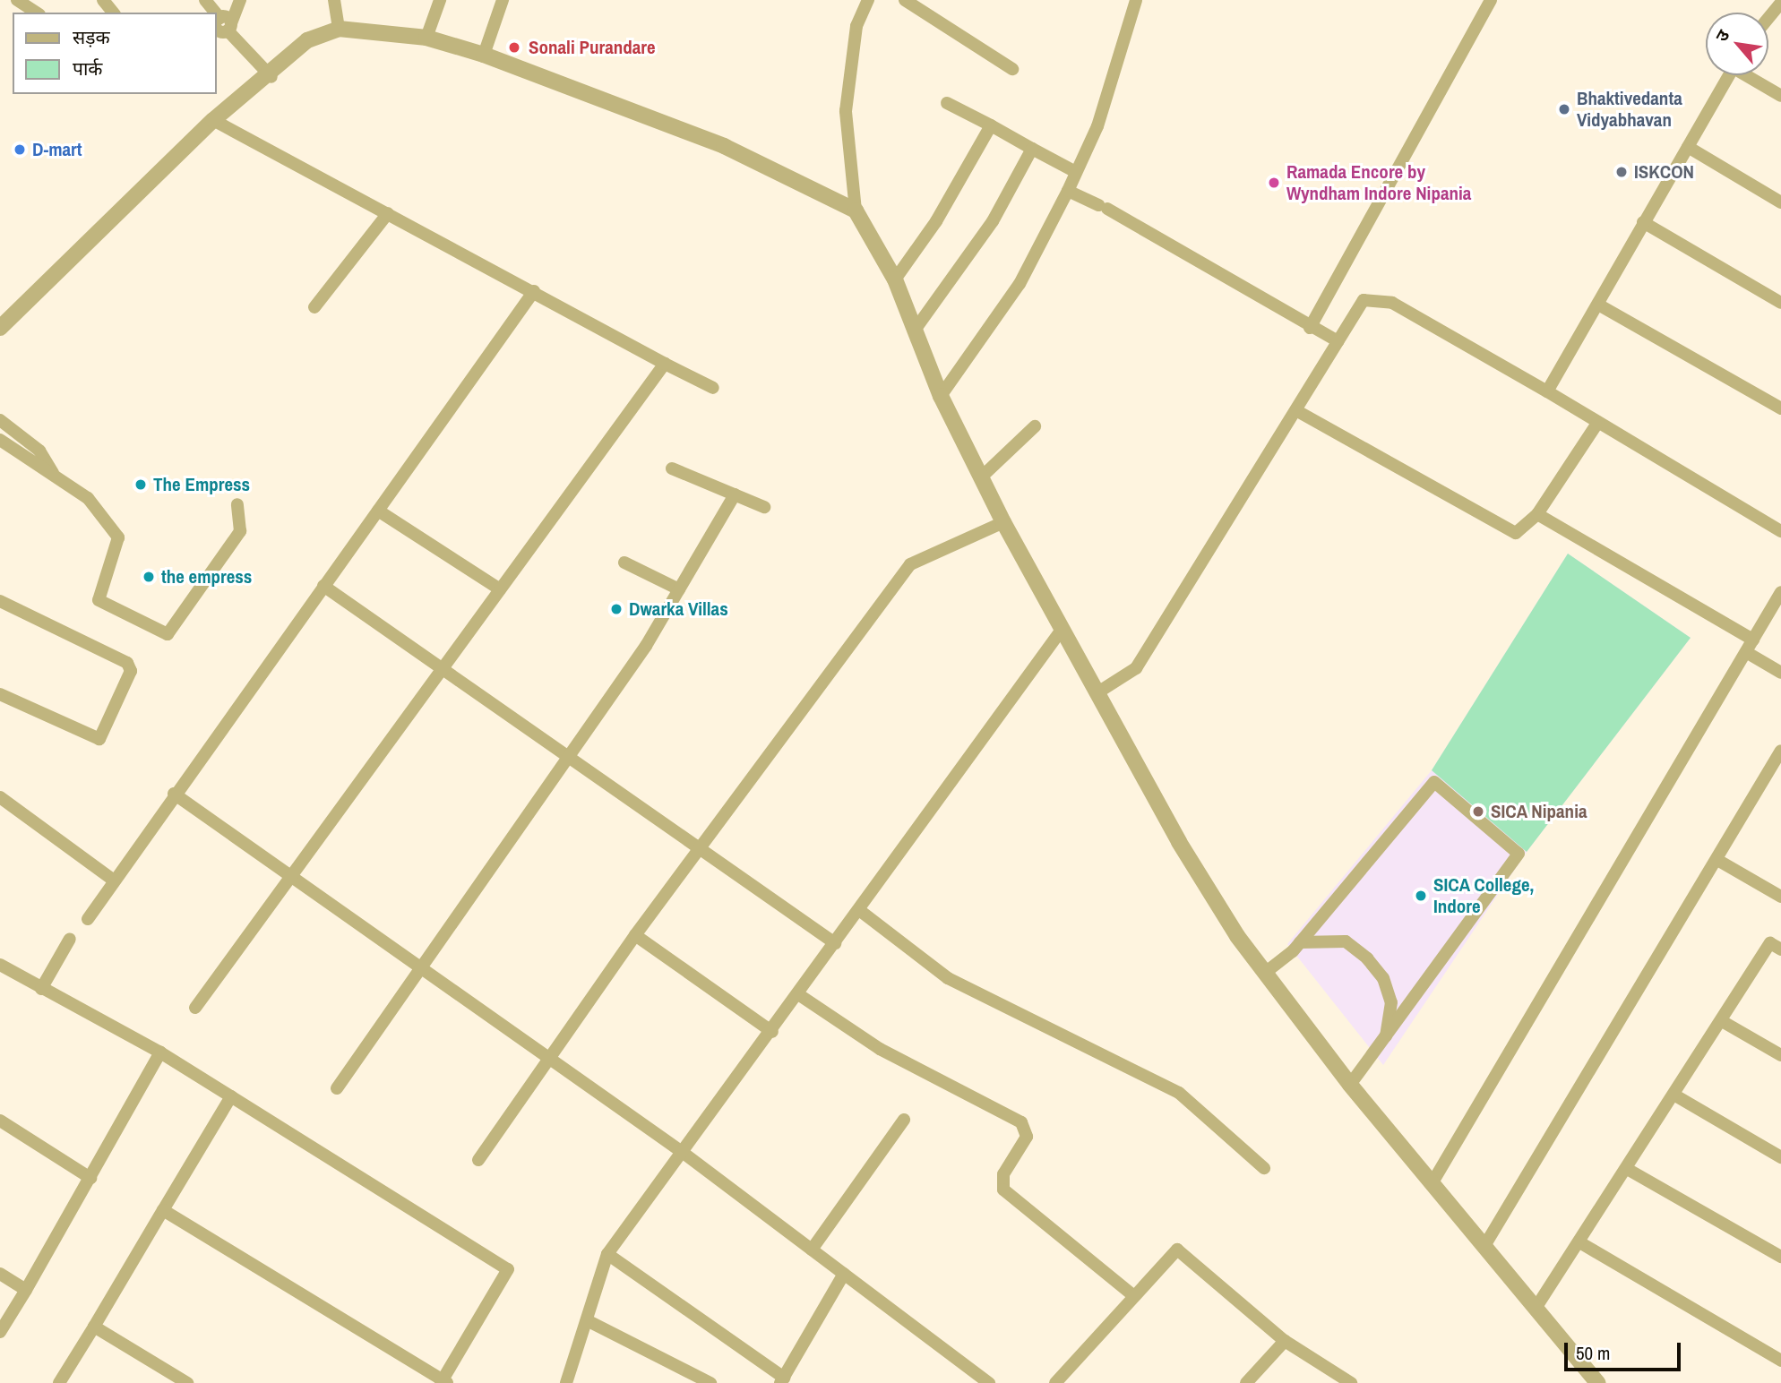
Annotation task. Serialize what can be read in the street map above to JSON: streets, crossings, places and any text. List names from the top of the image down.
{
  "places": [
    "Sonali Purandare",
    "Bhaktivedanta Vidyabhavan",
    "D-mart",
    "ISKCON",
    "Ramada Encore by Wyndham Indore Nipania",
    "The Empress",
    "the empress",
    "Dwarka Villas",
    "SICA Nipania",
    "SICA College, Indore"
  ],
  "legend": ["सड़क", "पार्क"],
  "scale_bar": "50 m",
  "north": "top left"
}
